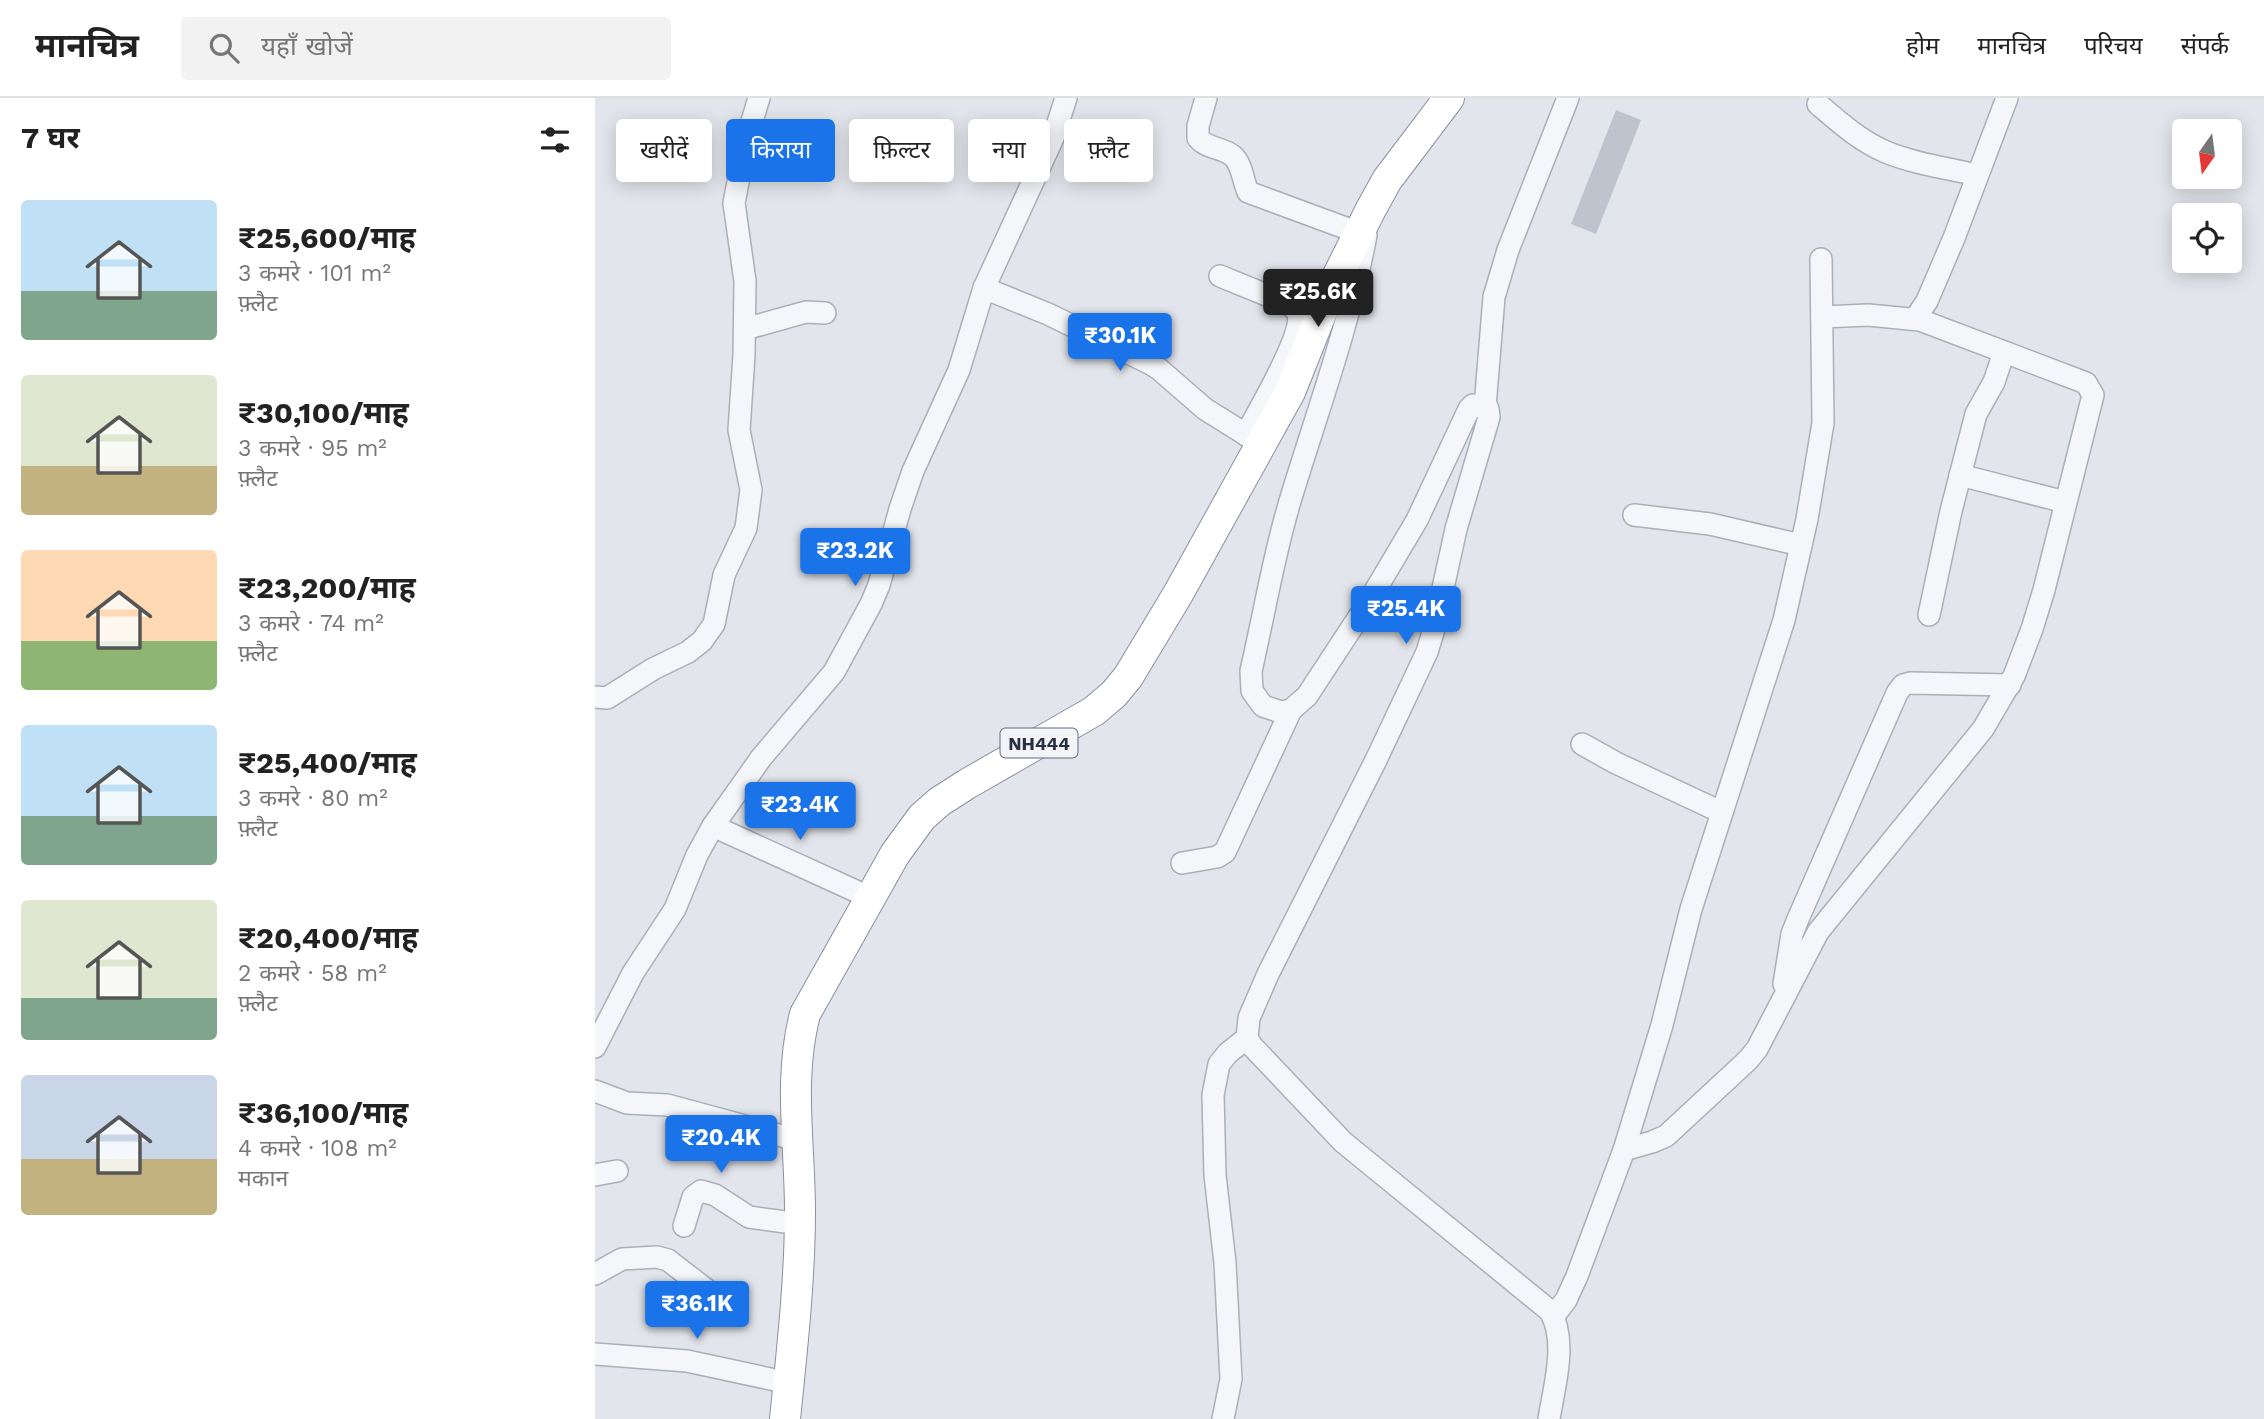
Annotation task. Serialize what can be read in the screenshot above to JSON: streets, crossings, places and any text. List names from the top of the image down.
{
  "streets": {
    "highway": ["NH444"]
  },
  "north": "bottom",
  "page": {
    "header": "मानचित्र",
    "search": "यहाँ खोजें",
    "nav": [
      "होम",
      "मानचित्र",
      "परिचय",
      "संपर्क"
    ],
    "heading": "7 घर",
    "chip": [
      "खरीदें",
      "किराया",
      "फ़िल्टर",
      "नया",
      "फ़्लैट"
    ],
    "list": [
      {
        "name": "₹25,600/माह",
        "note": "3 कमरे · 101 m² · फ़्लैट"
      },
      {
        "name": "₹30,100/माह",
        "note": "3 कमरे · 95 m² · फ़्लैट"
      },
      {
        "name": "₹23,200/माह",
        "note": "3 कमरे · 74 m² · फ़्लैट"
      },
      {
        "name": "₹25,400/माह",
        "note": "3 कमरे · 80 m² · फ़्लैट"
      },
      {
        "name": "₹20,400/माह",
        "note": "2 कमरे · 58 m² · फ़्लैट"
      },
      {
        "name": "₹36,100/माह",
        "note": "4 कमरे · 108 m² · मकान"
      }
    ],
    "price": [
      "₹25.6K",
      "₹30.1K",
      "₹23.2K",
      "₹25.4K",
      "₹23.4K",
      "₹20.4K",
      "₹36.1K"
    ]
  }
}
